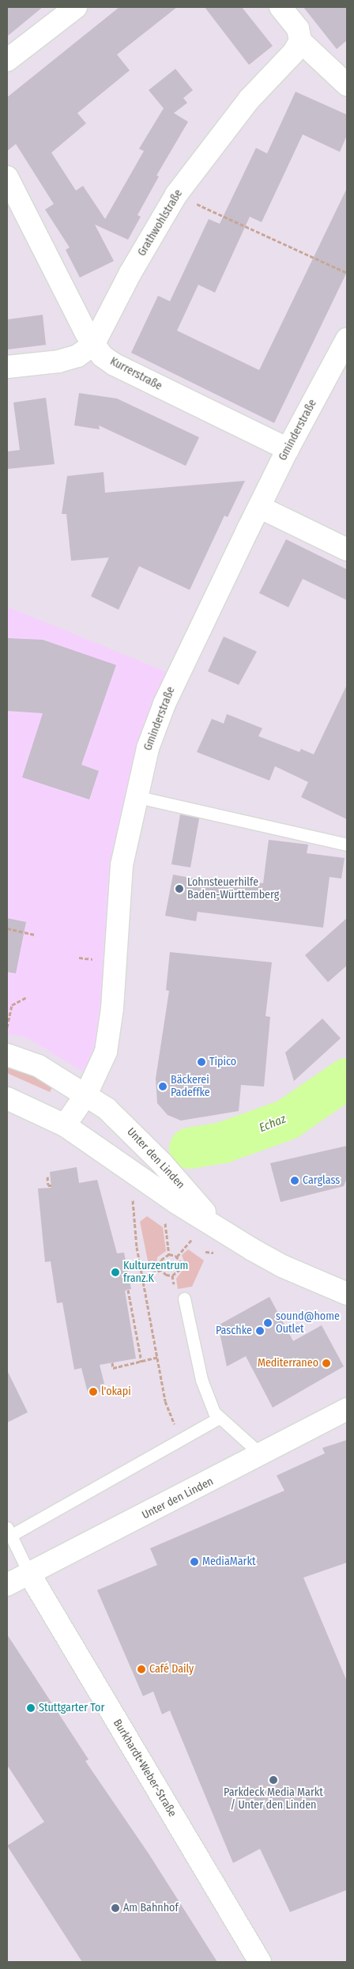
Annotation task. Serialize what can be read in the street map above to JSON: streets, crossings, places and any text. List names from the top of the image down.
{
  "streets": {
    "street": [
      "Grathwohlstraße",
      "Kurrerstraße",
      "Gminderstraße",
      "Unter den Linden",
      "Burkhardt+Weber-Straße"
    ]
  },
  "crossings": [
    ["Grathwohlstraße", "Kurrerstraße"],
    ["Kurrerstraße", "Gminderstraße"],
    ["Gminderstraße", "Unter den Linden"],
    ["Unter den Linden", "Burkhardt+Weber-Straße"]
  ],
  "water": ["Echaz"],
  "places": [
    "Lohnsteuerhilfe Baden-Württemberg",
    "Tipico",
    "Bäckerei Padeffke",
    "Carglass",
    "Kulturzentrum franz.K",
    "sound@home Outlet",
    "Paschke",
    "Mediterraneo",
    "l'okapi",
    "MediaMarkt",
    "Café Daily",
    "Stuttgarter Tor",
    "Parkdeck Media Markt / Unter den Linden",
    "Am Bahnhof"
  ]
}
